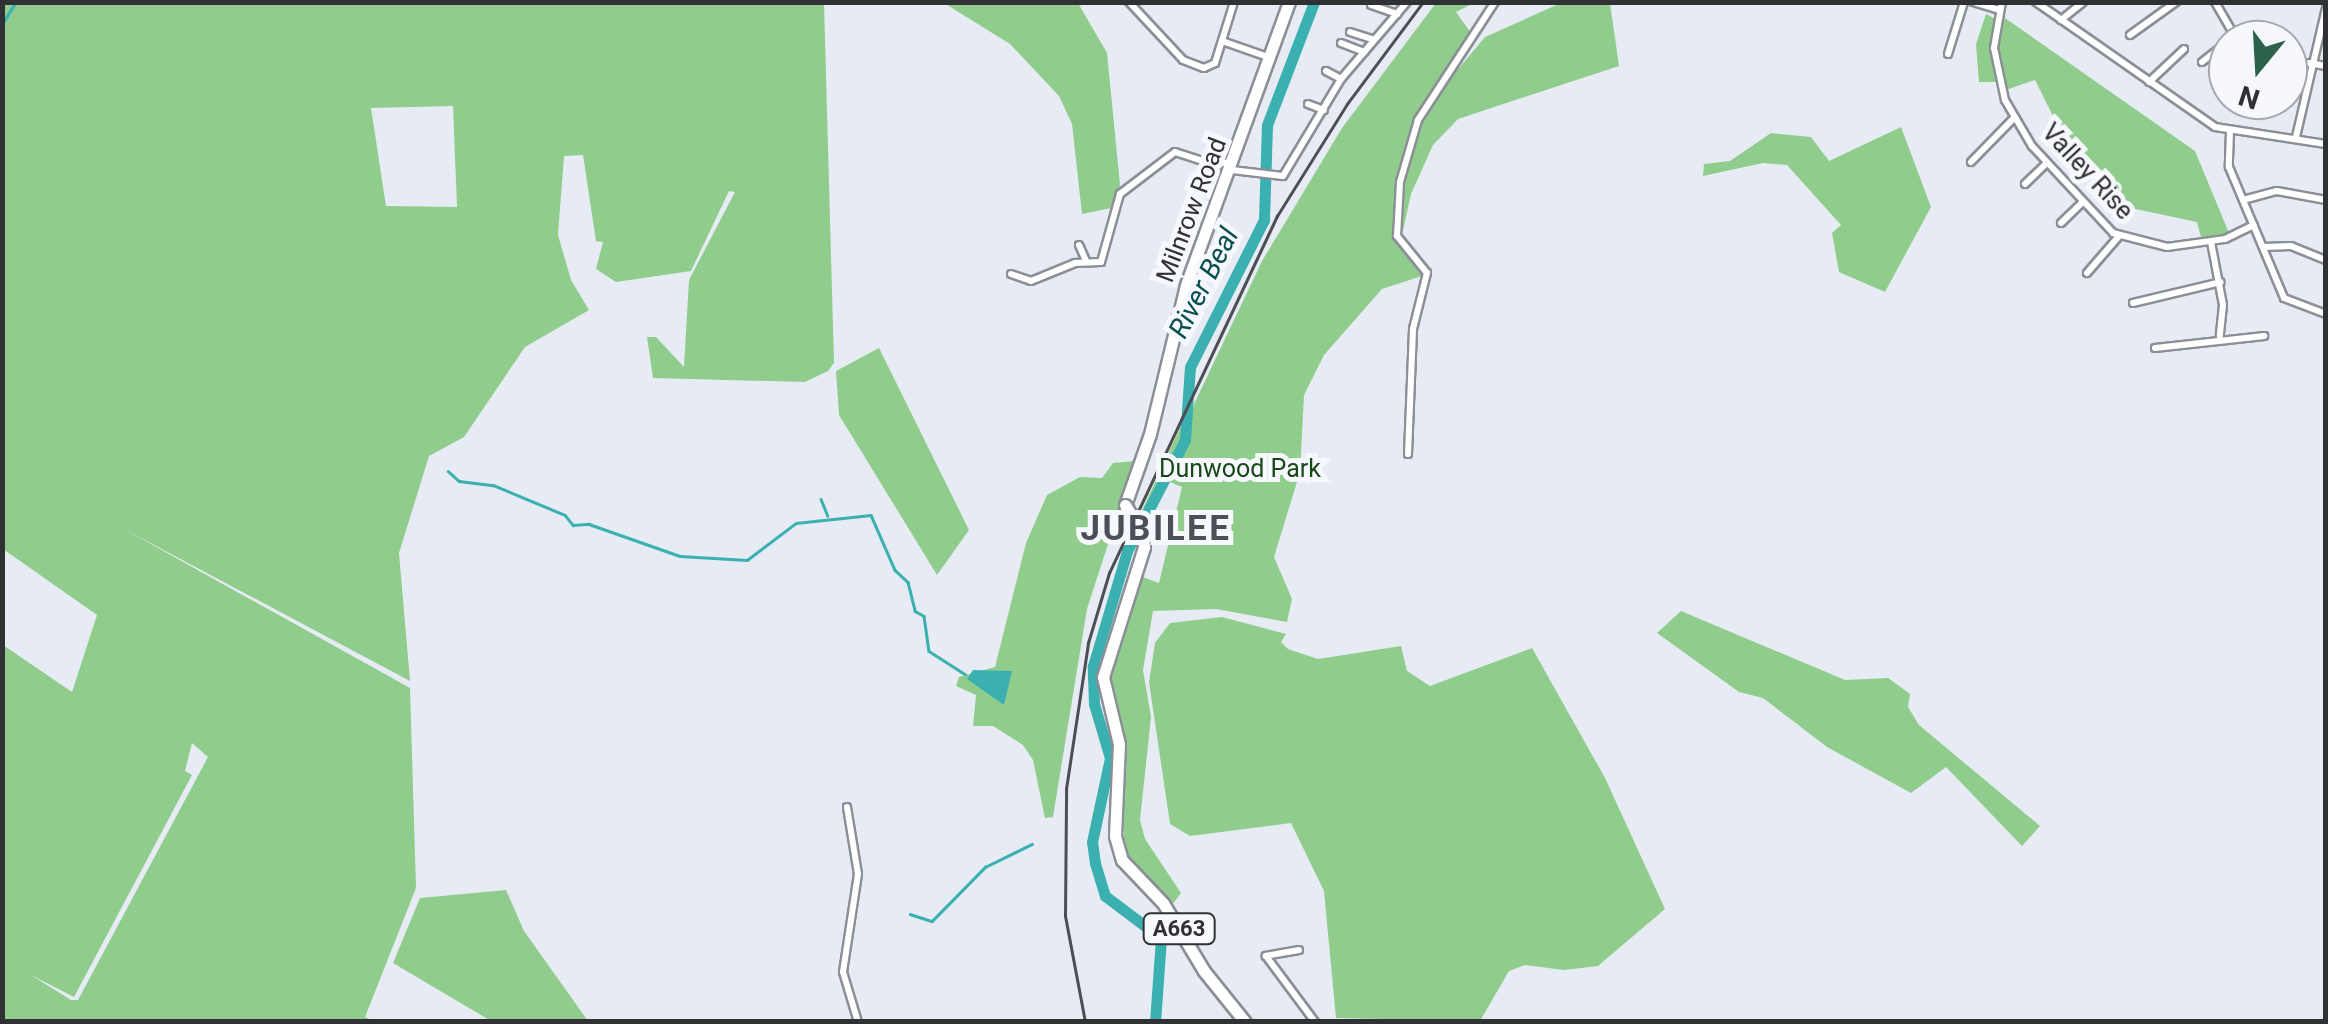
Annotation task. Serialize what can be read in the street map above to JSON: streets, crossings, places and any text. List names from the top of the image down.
{
  "streets": {
    "main road": ["Milnrow Road", "A663"],
    "street": ["Valley Rise"]
  },
  "districts": ["JUBILEE"],
  "water": ["River Beal"],
  "parks": ["Dunwood Park"],
  "north": "bottom"
}
